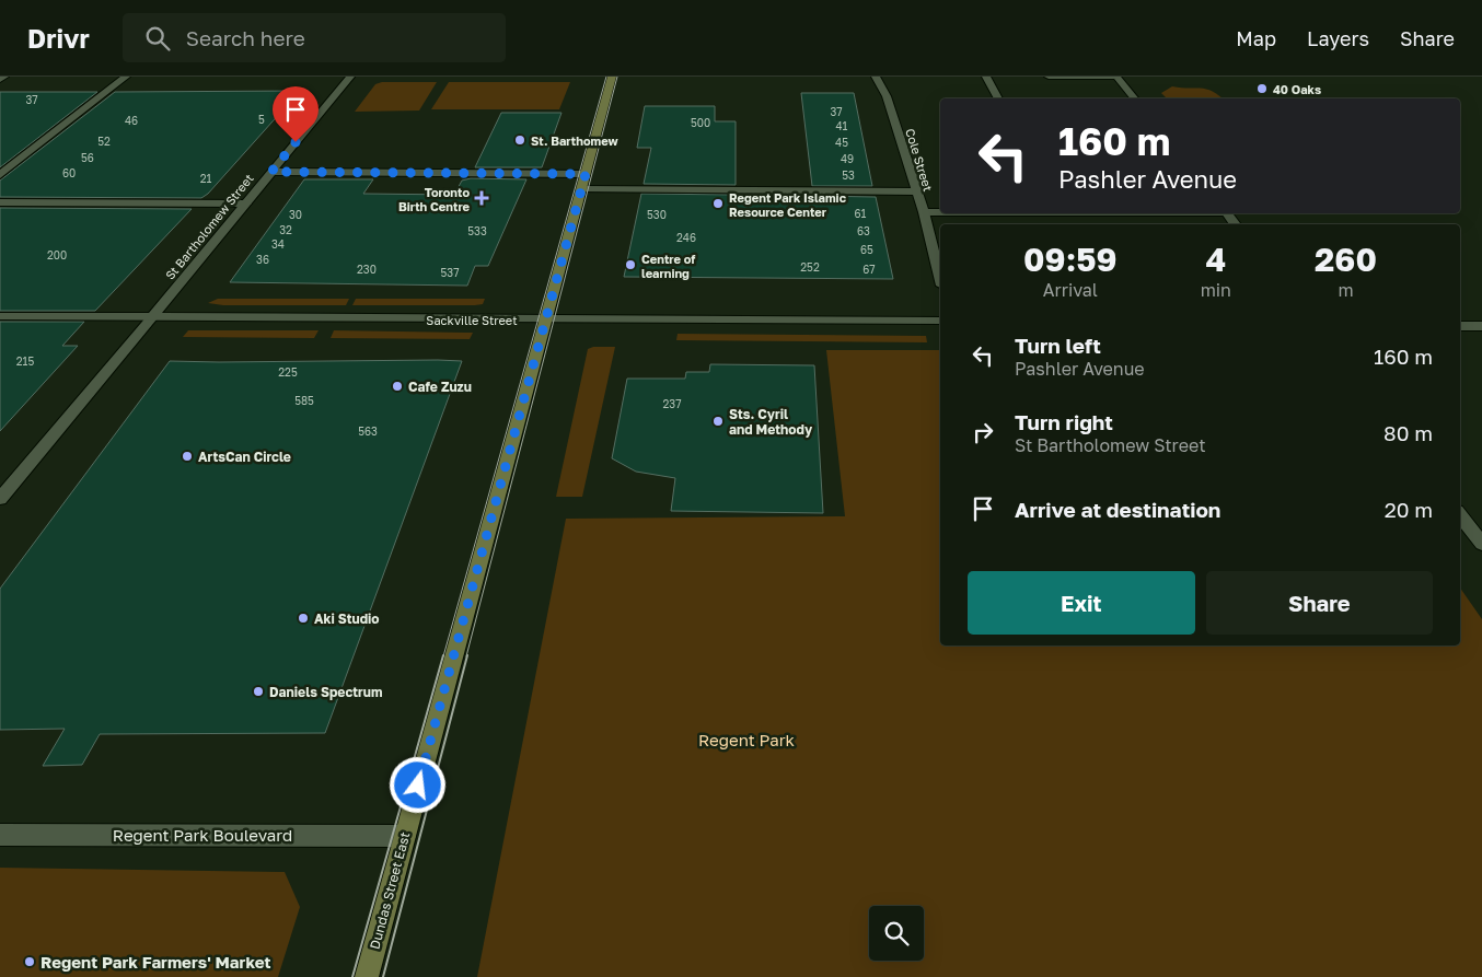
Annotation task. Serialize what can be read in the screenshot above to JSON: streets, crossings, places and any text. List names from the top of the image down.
{
  "streets": {
    "street": [
      "Cole Street",
      "St Bartholomew Street",
      "Sackville Street",
      "Regent Park Boulevard",
      "Dundas Street East"
    ]
  },
  "crossings": [
    ["St Bartholomew Street", "Sackville Street"],
    ["Sackville Street", "Dundas Street East"],
    ["Regent Park Boulevard", "Dundas Street East"]
  ],
  "parks": ["Regent Park"],
  "places": {
    "other": [
      "40 Oaks",
      "St. Barthomew",
      "Regent Park Islamic Resource Center",
      "Centre of learning",
      "Cafe Zuzu",
      "Sts. Cyril and Methody",
      "ArtsCan Circle",
      "Aki Studio",
      "Daniels Spectrum",
      "Regent Park Farmers' Market"
    ],
    "health": ["Toronto Birth Centre"]
  },
  "house_numbers": [
    "37",
    "37",
    "5",
    "46",
    "500",
    "41",
    "52",
    "45",
    "56",
    "49",
    "60",
    "53",
    "21",
    "61",
    "30",
    "530",
    "32",
    "533",
    "63",
    "246",
    "34",
    "65",
    "200",
    "36",
    "252",
    "230",
    "67",
    "537",
    "215",
    "225",
    "585",
    "237",
    "563"
  ],
  "page": {
    "header": "Drivr",
    "search": "Search here",
    "nav": ["Map", "Layers", "Share"],
    "turn": ["160 m", "Pashler Avenue"],
    "eta": [
      "09:59",
      "Arrival",
      "4",
      "min",
      "260",
      "m"
    ],
    "list": [
      {
        "name": "Turn left",
        "note": "Pashler Avenue",
        "value": "160 m"
      },
      {
        "name": "Turn right",
        "note": "St Bartholomew Street",
        "value": "80 m"
      },
      {
        "name": "Arrive at destination",
        "value": "20 m"
      }
    ],
    "buttons": ["Exit", "Share"]
  }
}
